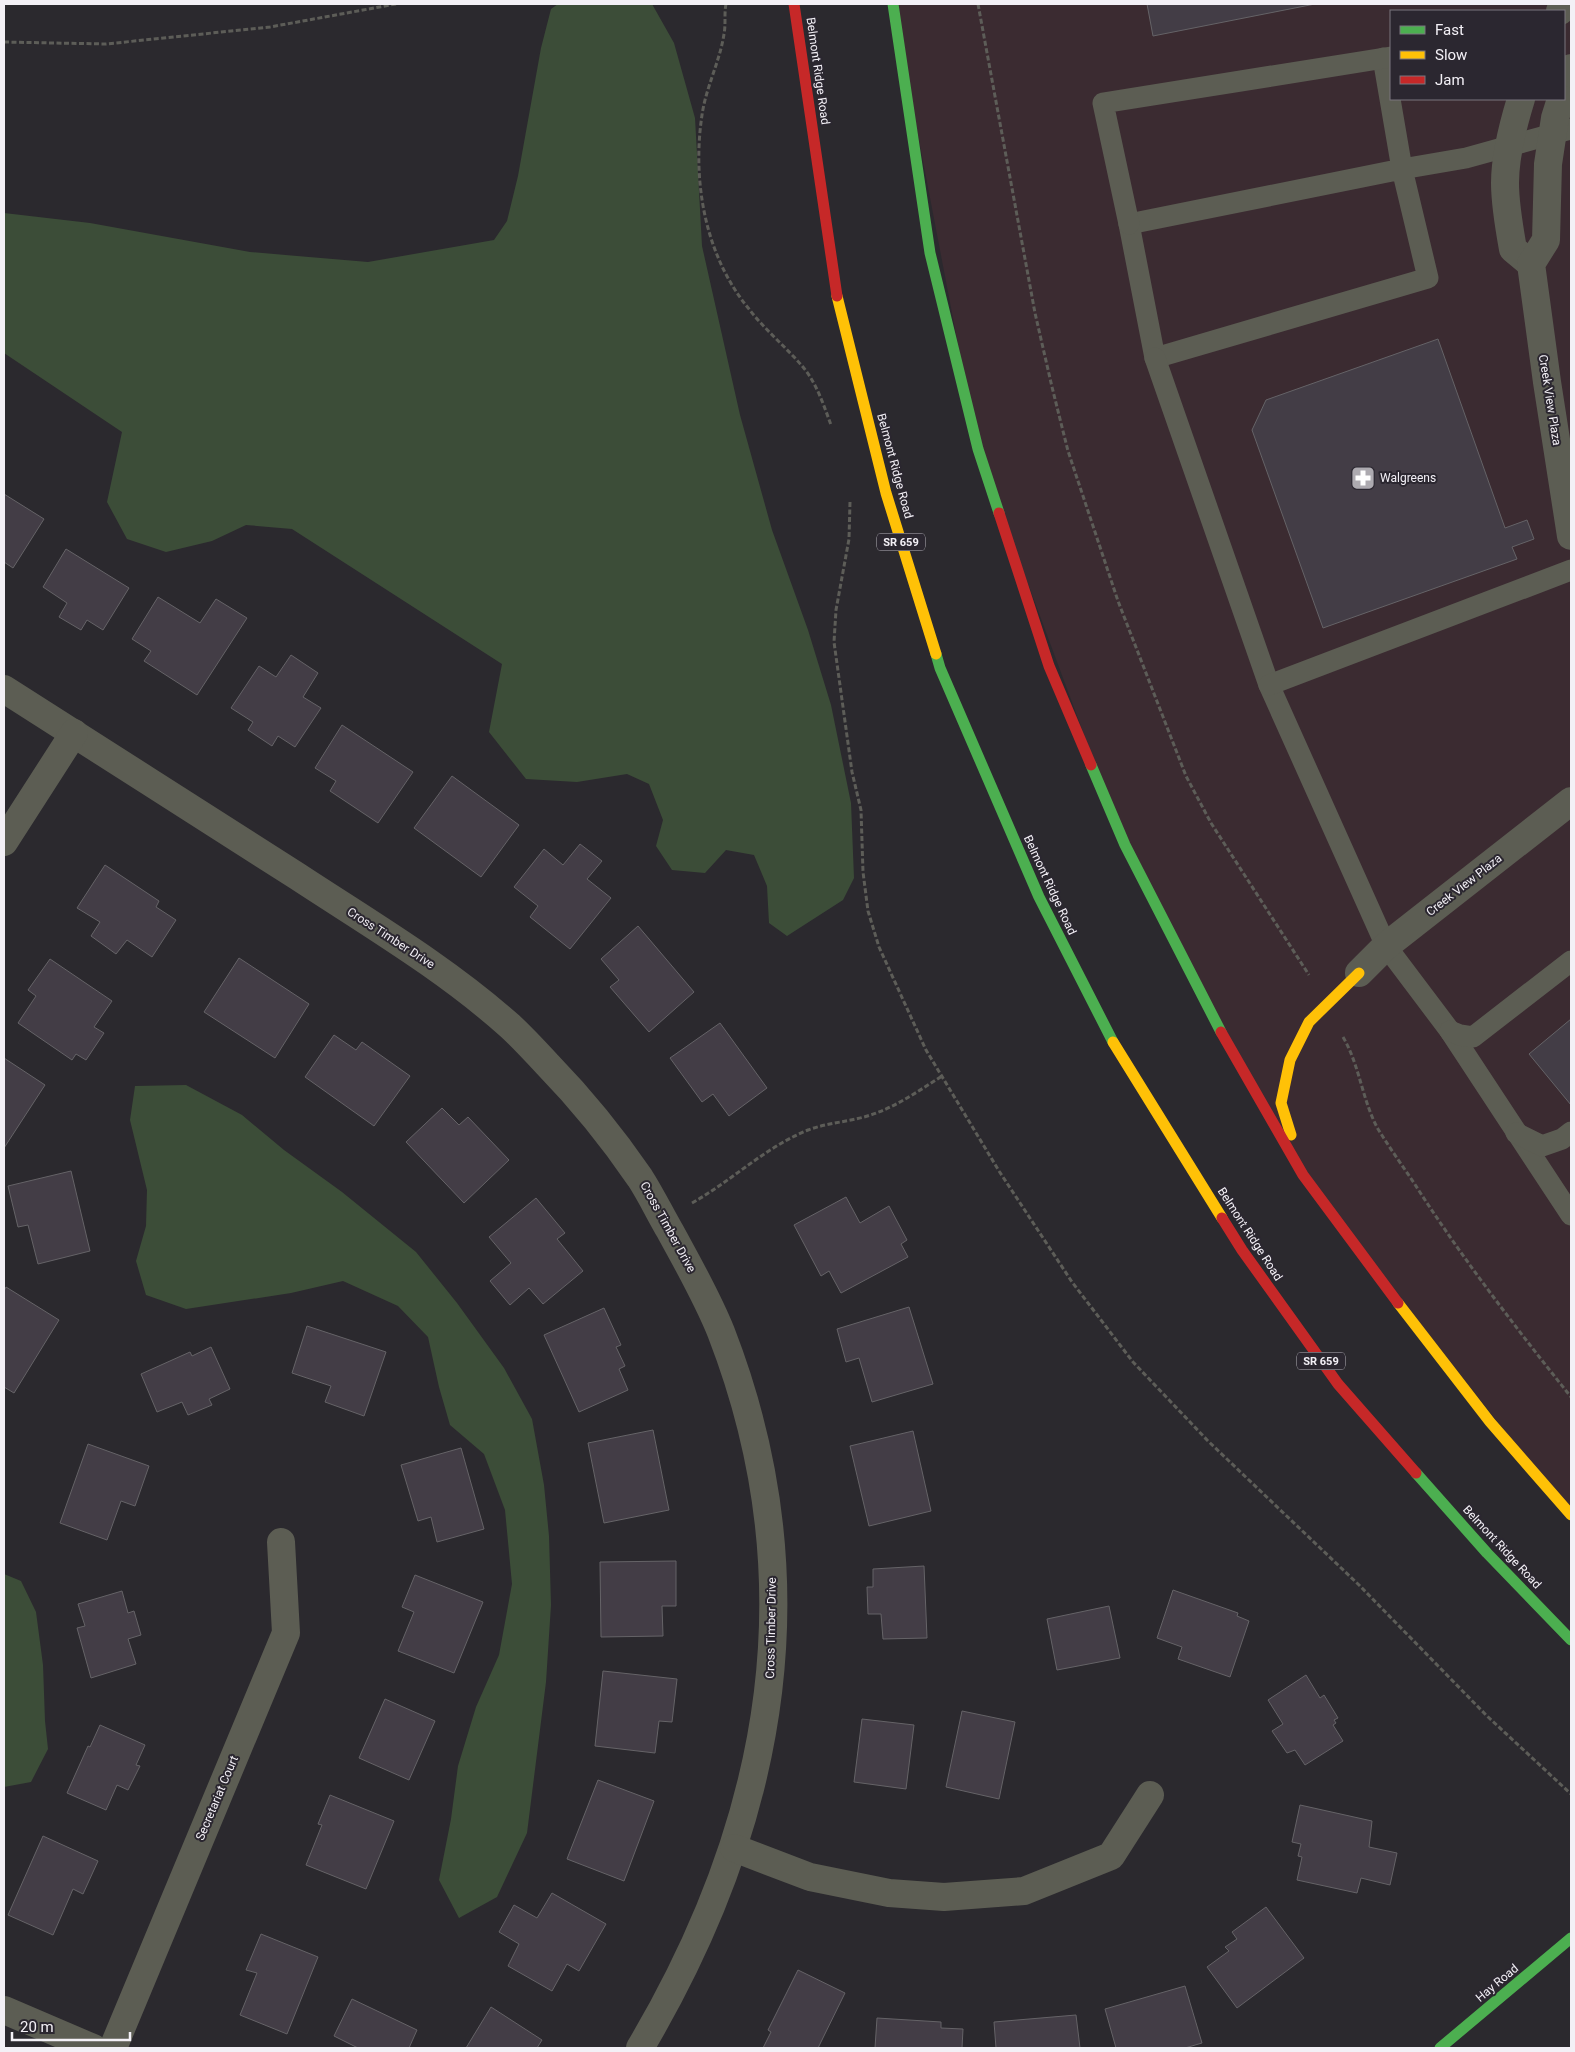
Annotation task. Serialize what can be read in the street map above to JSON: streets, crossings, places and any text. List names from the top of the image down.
{
  "streets": {
    "main road": ["Belmont Ridge Road", "SR 659", "Hay Road"],
    "street": ["Creek View Plaza", "Cross Timber Drive", "Secretariat Court"]
  },
  "places": {
    "pharmacy": ["Walgreens"]
  },
  "legend": ["Fast", "Slow", "Jam"],
  "scale_bar": "20 m"
}
